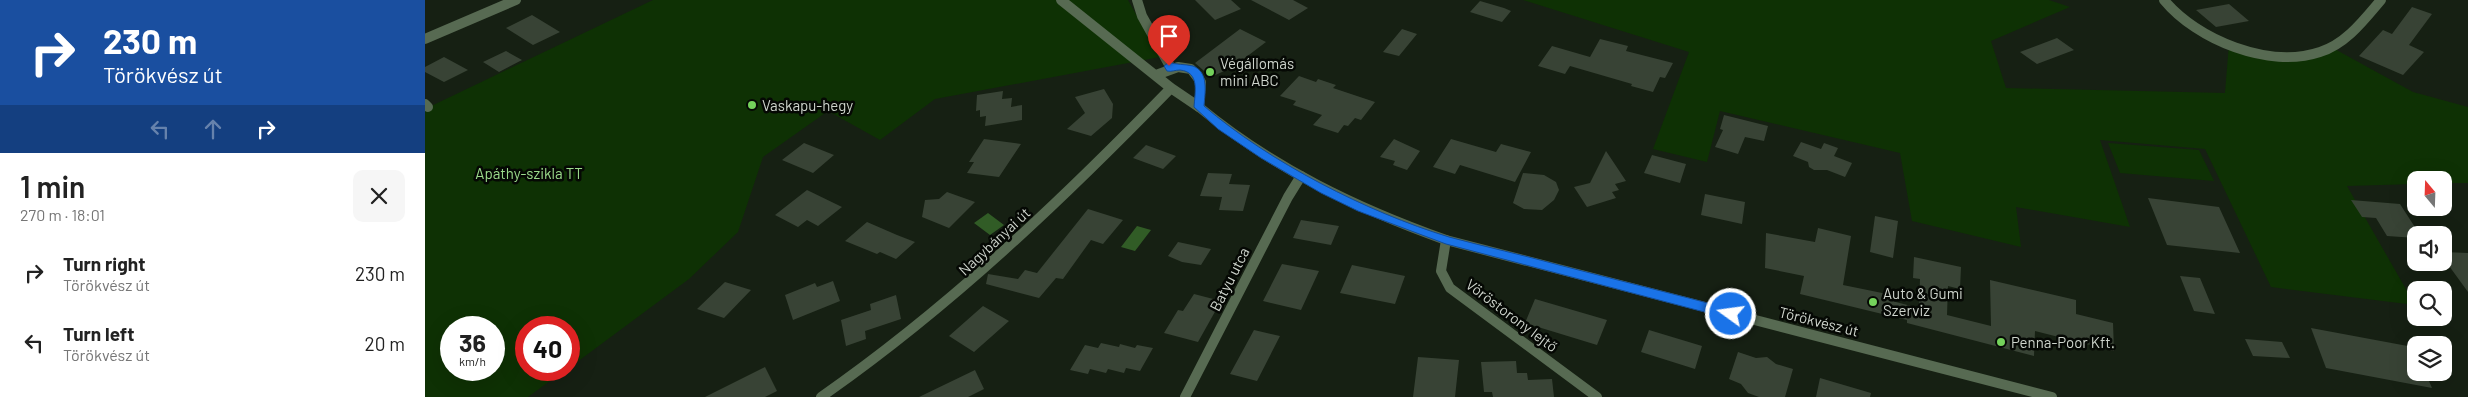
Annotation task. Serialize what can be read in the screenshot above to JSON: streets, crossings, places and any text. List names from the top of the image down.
{
  "streets": {
    "street": [
      "Nagybányai út",
      "Batyu utca",
      "Vöröstorony lejtő",
      "Törökvész út"
    ]
  },
  "crossings": [
    ["Nagybányai út", "Törökvész út"],
    ["Batyu utca", "Törökvész út"],
    ["Vöröstorony lejtő", "Törökvész út"]
  ],
  "parks": ["Apáthy-szikla TT"],
  "places": [
    "Végállomás mini ABC",
    "Vaskapu-hegy",
    "Auto & Gumi Szerviz",
    "Penna-Poor Kft."
  ],
  "north": "top",
  "page": {
    "turn": ["230 m", "Törökvész út"],
    "heading": ["1 min", "270 m · 18:01"],
    "list": [
      {
        "name": "Turn right",
        "note": "Törökvész út",
        "value": "230 m"
      },
      {
        "name": "Turn left",
        "note": "Törökvész út",
        "value": "20 m"
      }
    ],
    "speed": "36 km/h",
    "limit": "40"
  }
}
